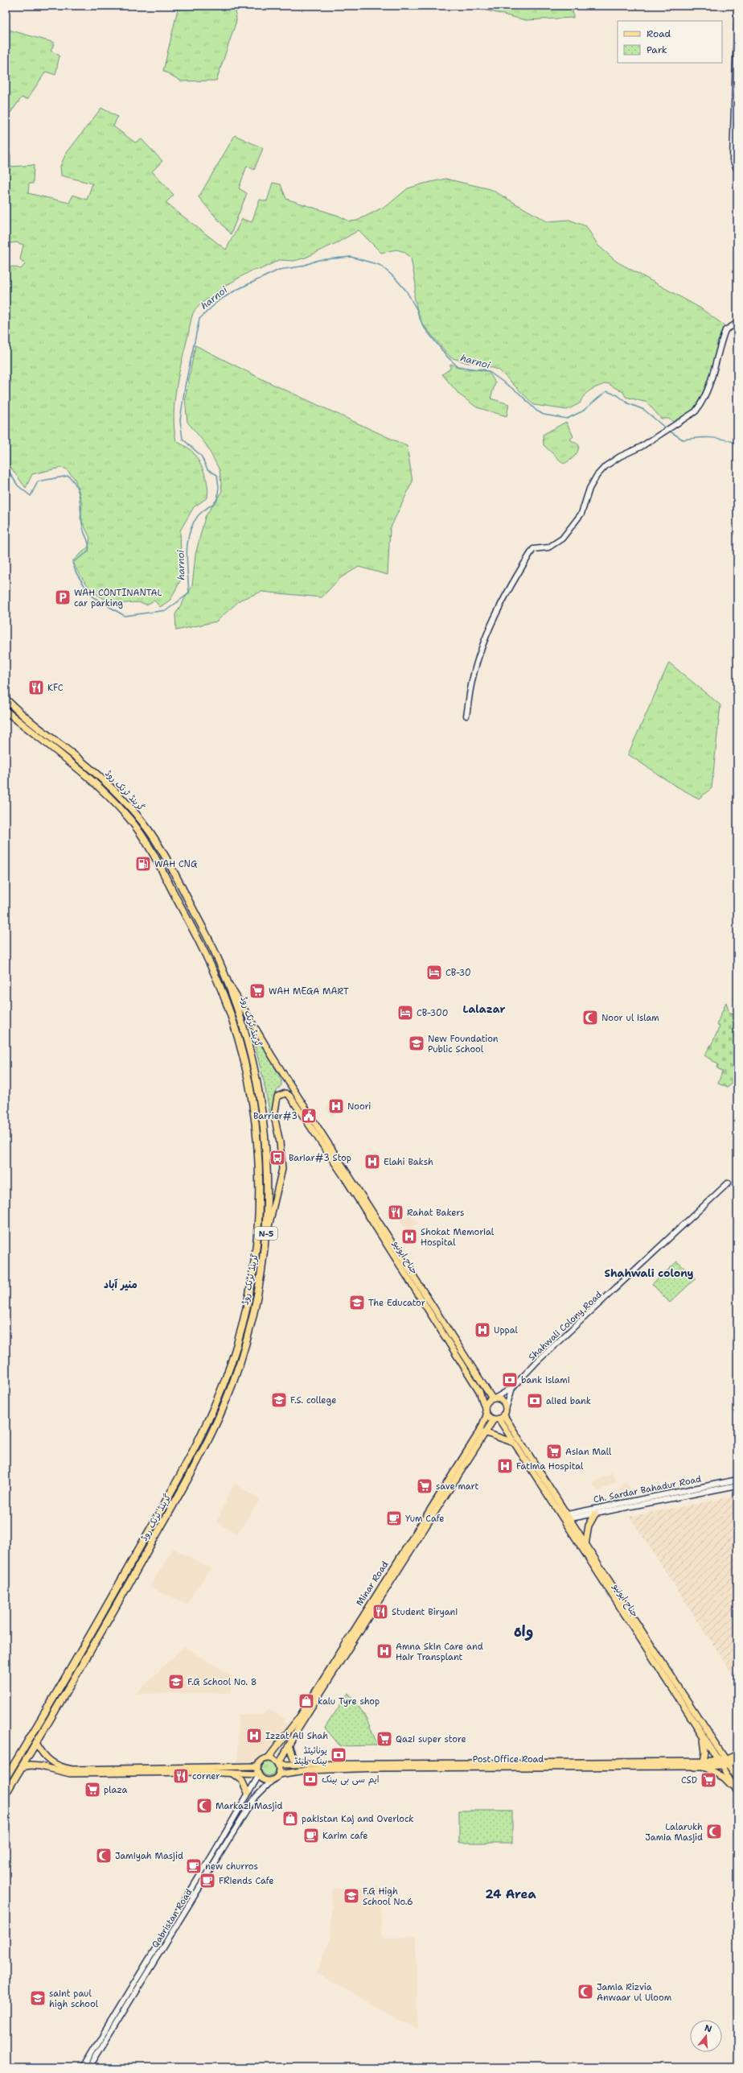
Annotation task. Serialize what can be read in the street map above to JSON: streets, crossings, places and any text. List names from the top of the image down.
{
  "streets": {
    "highway": ["گرینڈ ٹرنک روڈ", "N-5"],
    "main road": ["جناح ایونیو", "Minar Road", "Post Office Road"],
    "street": ["Shahwali Colony Road", "Ch. Sardar Bahadur Road", "Qabristan Road"]
  },
  "crossings": [
    ["گرینڈ ٹرنک روڈ", "جناح ایونیو"],
    ["جناح ایونیو", "Shahwali Colony Road"],
    ["جناح ایونیو", "Ch. Sardar Bahadur Road"],
    ["جناح ایونیو", "Minar Road"],
    ["جناح ایونیو", "Post Office Road"],
    ["Shahwali Colony Road", "Minar Road"],
    ["Minar Road", "Post Office Road"],
    ["Minar Road", "Qabristan Road"],
    ["Post Office Road", "Qabristan Road"]
  ],
  "districts": [
    "Lalazar",
    "Shahwali colony",
    "منیر آباد",
    "واہ",
    "24 Area"
  ],
  "water": ["harnoi"],
  "places": {
    "parking": ["WAH CONTINANTAL car parking"],
    "restaurant": [
      "KFC",
      "Rahat Bakers",
      "Student Biryani",
      "corner"
    ],
    "fuel station": ["WAH CNG"],
    "hotel": ["CB-30", "CB-300"],
    "supermarket": [
      "WAH MEGA MART",
      "Asian Mall",
      "save mart",
      "Qazi super store",
      "CSD",
      "plaza"
    ],
    "mosque": [
      "Noor ul islam",
      "Markazi Masjid",
      "Lalarukh Jamia Masjid",
      "Jamiyah Masjid",
      "Jamia Rizvia Anwaar ul Uloom"
    ],
    "school or university": [
      "New Foundation Public School",
      "The Educator",
      "F.S. college",
      "F.G School No. 8",
      "F.G High School No.6",
      "saint paul high school"
    ],
    "hospital": [
      "Noori",
      "Elahi Baksh",
      "Shokat Memorial Hospital",
      "Uppal",
      "Fatima Hospital",
      "Amna Skin Care and Hair Transplant",
      "Izzat Ali Shah"
    ],
    "public building": ["Barrier#3"],
    "bus stop": ["Bariar#3 Stop"],
    "bank": [
      "bank islami",
      "alied bank",
      "یونائیٹڈ بینک لمیٹڈ",
      "ایم سی بی بینک"
    ],
    "cafe": [
      "Yum Cafe",
      "Karim cafe",
      "new churros",
      "FRiends Cafe"
    ],
    "shop": ["kalu Tyre shop", "pakistan Kaj and Overlock"]
  },
  "legend": ["Road", "Park"],
  "north": "top"
}
